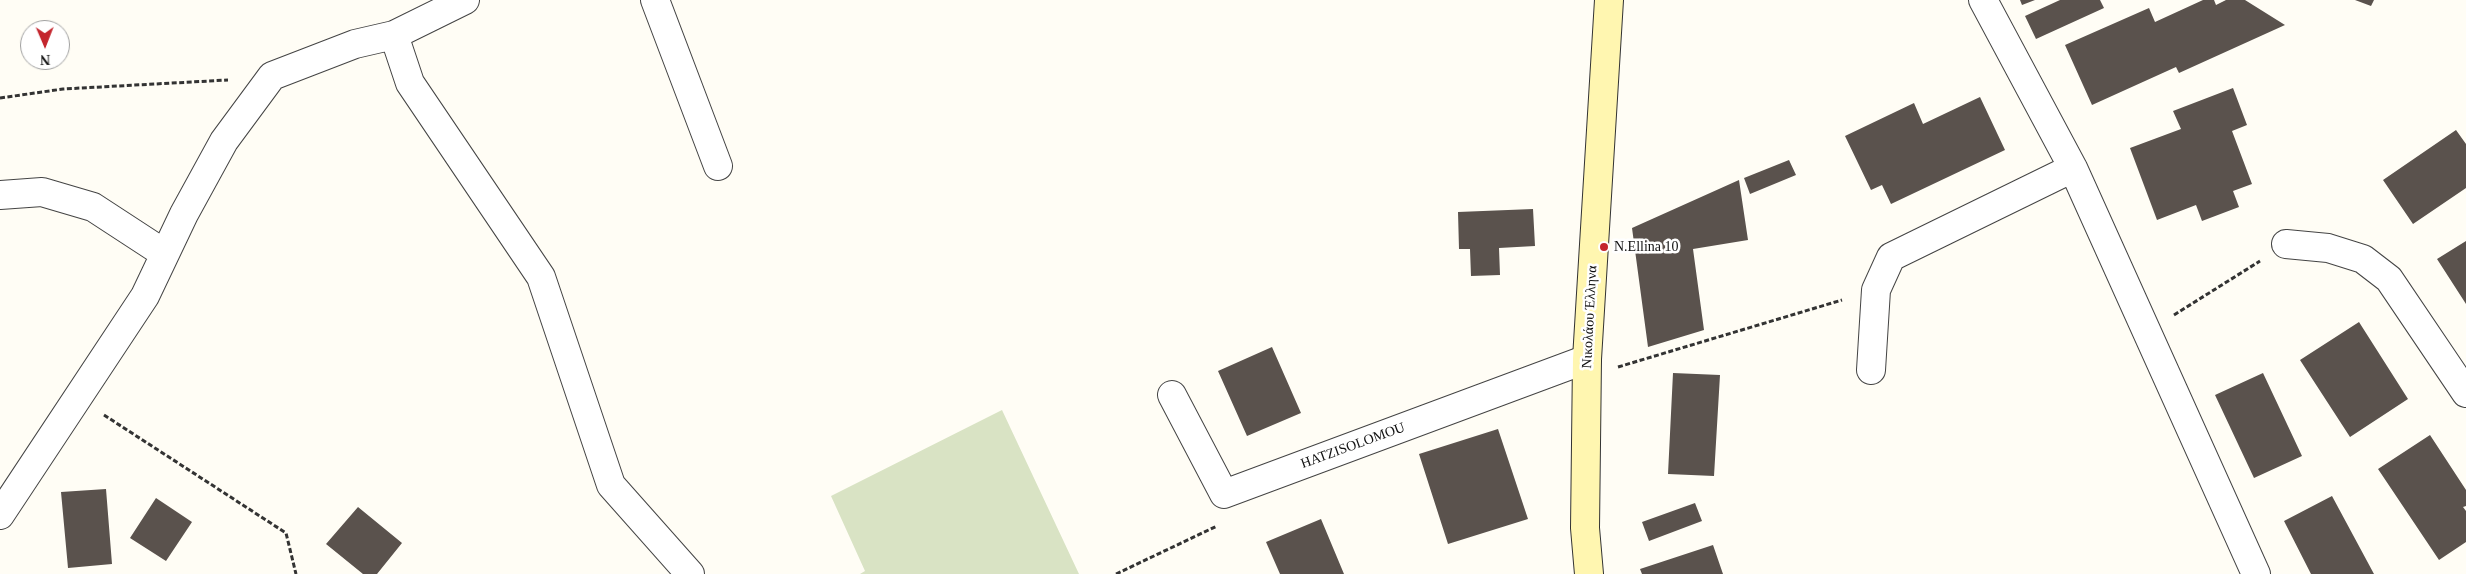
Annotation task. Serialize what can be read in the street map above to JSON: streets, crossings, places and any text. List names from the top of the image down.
{
  "streets": {
    "street": ["Νικολάου Έλληνα", "HATZISOLOMOU"]
  },
  "crossings": [
    ["Νικολάου Έλληνα", "HATZISOLOMOU"]
  ],
  "places": ["N.Ellina 10"],
  "north": "bottom"
}
